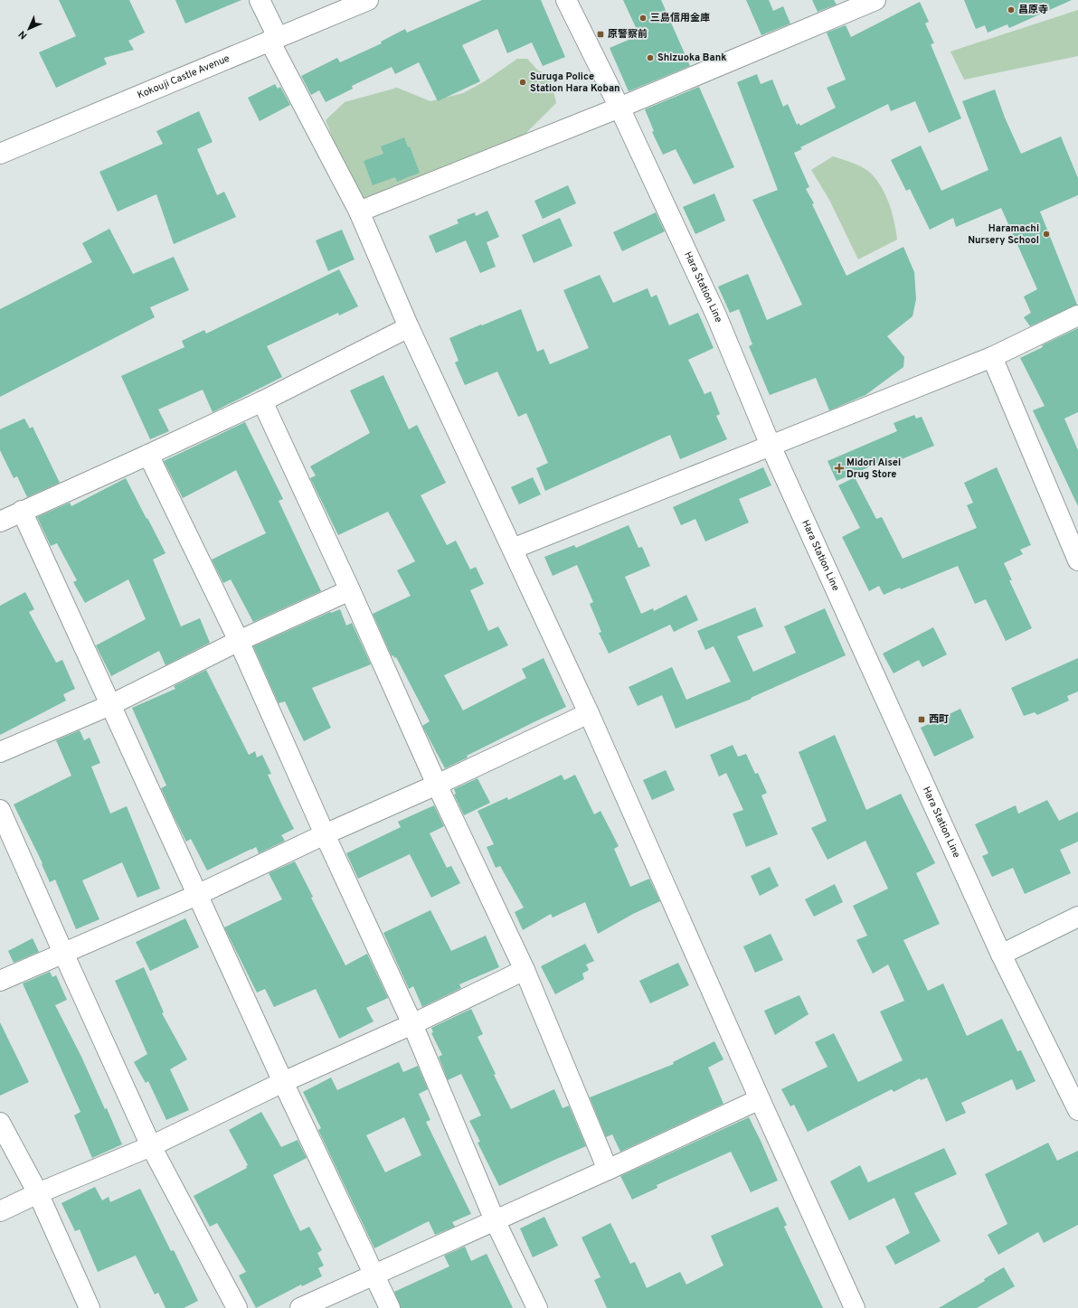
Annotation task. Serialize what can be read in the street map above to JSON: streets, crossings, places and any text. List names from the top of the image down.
{
  "streets": {
    "street": ["Kokouji Castle Avenue", "Hara Station Line"]
  },
  "places": {
    "other": [
      "昌原寺",
      "三島信用金庫",
      "Shizuoka Bank",
      "Suruga Police Station Hara Koban",
      "Haramachi Nursery School"
    ],
    "transit": ["原警察前", "西町"],
    "health": ["Midori Aisei Drug Store"]
  },
  "north": "bottom left"
}
